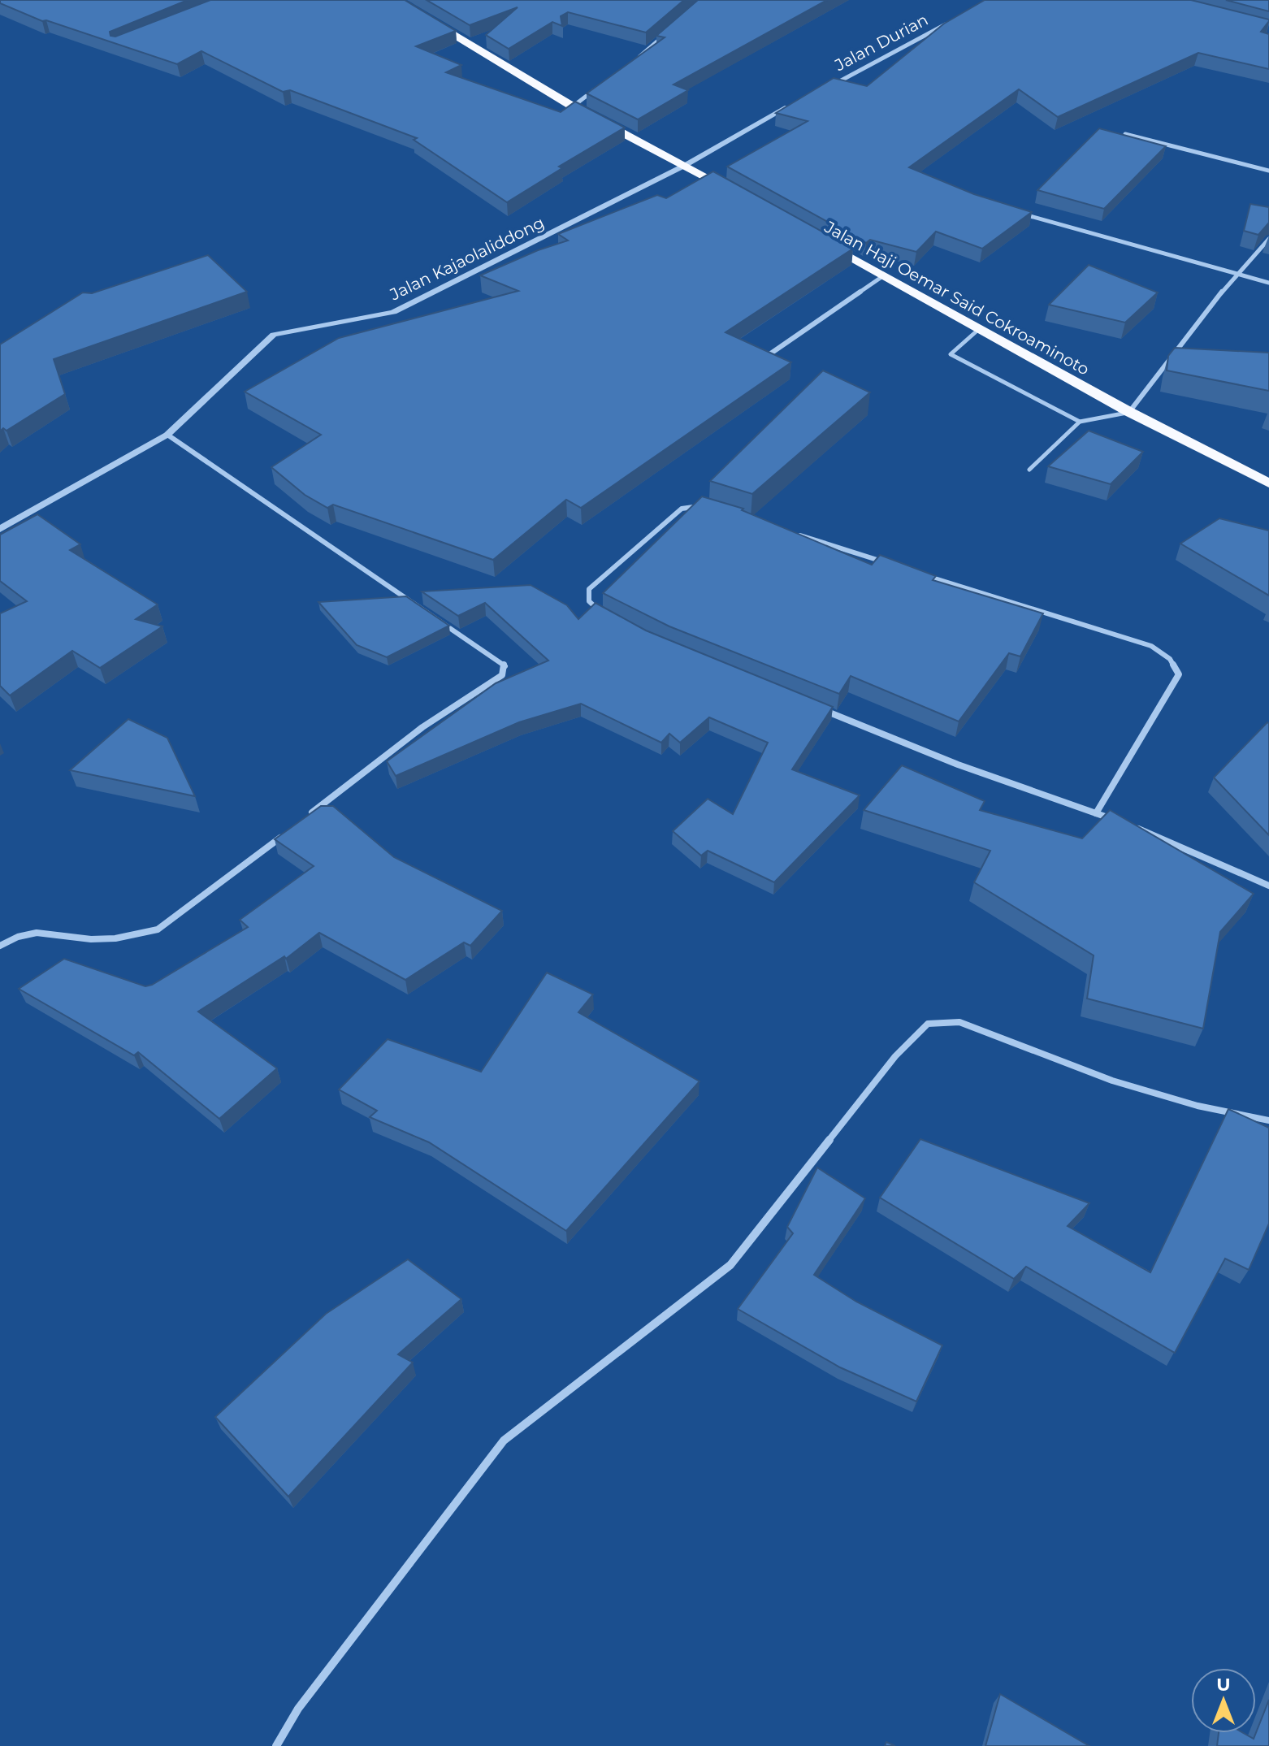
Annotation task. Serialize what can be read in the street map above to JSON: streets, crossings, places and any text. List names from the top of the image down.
{
  "streets": {
    "highway": ["Jalan Haji Oemar Said Cokroaminoto"],
    "street": ["Jalan Durian", "Jalan Kajaolaliddong"]
  },
  "north": "top"
}
